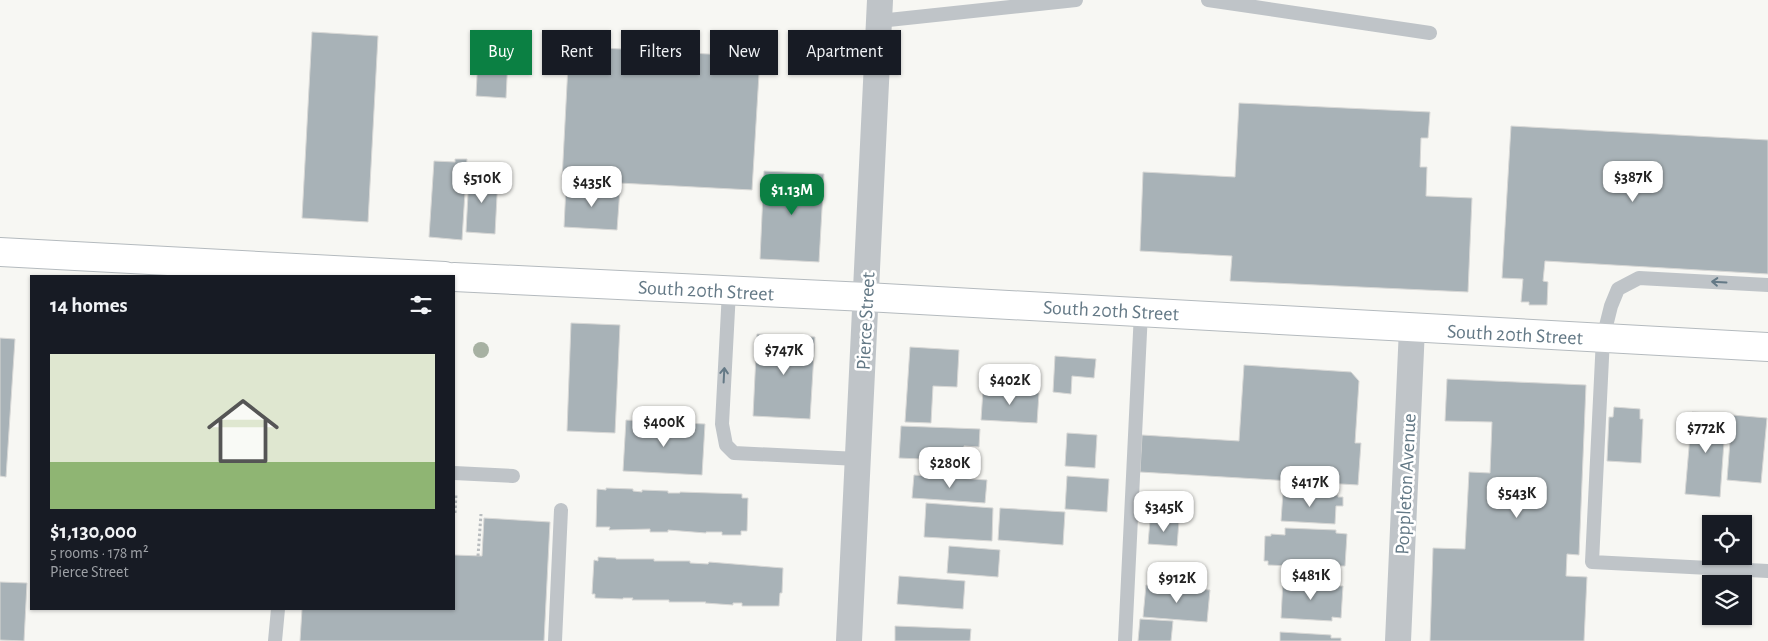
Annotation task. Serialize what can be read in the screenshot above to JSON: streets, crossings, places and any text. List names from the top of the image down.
{
  "streets": {
    "street": ["South 20th Street", "Pierce Street", "Poppleton Avenue"]
  },
  "crossings": [
    ["South 20th Street", "Pierce Street"],
    ["South 20th Street", "Poppleton Avenue"]
  ],
  "page": {
    "chip": [
      "Buy",
      "Rent",
      "Filters",
      "New",
      "Apartment"
    ],
    "price": [
      "$387K",
      "$510K",
      "$435K",
      "$1.13M",
      "$747K",
      "$402K",
      "$400K",
      "$772K",
      "$280K",
      "$417K",
      "$543K",
      "$345K",
      "$481K",
      "$912K"
    ],
    "heading": "14 homes",
    "list": [
      {
        "name": "$1,130,000",
        "note": "5 rooms · 178 m² · Pierce Street"
      }
    ]
  }
}
